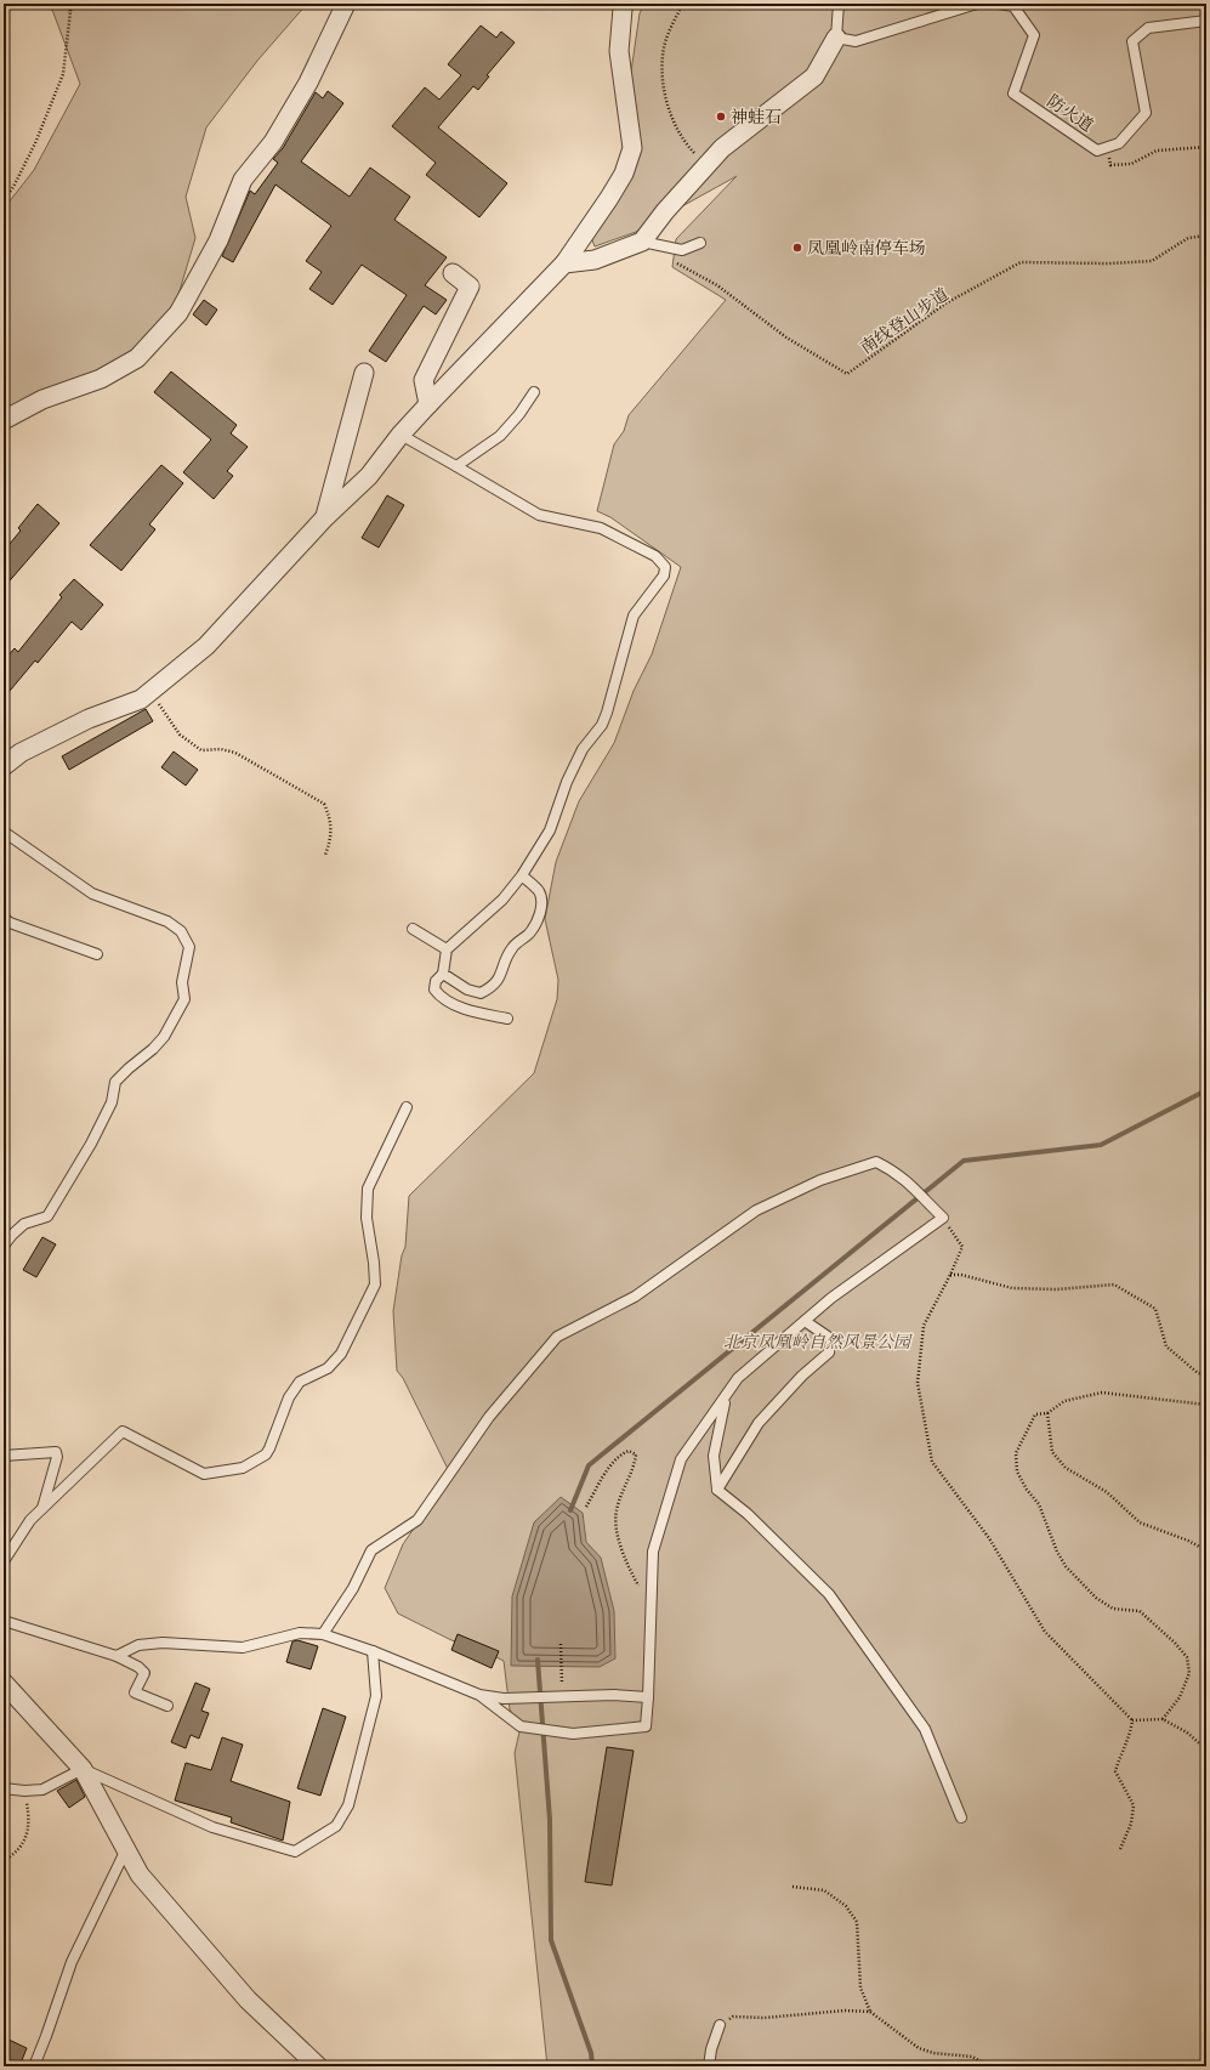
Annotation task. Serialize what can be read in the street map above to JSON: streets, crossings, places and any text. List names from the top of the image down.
{
  "streets": {
    "lane": ["防火道"],
    "path": ["南线登山步道"]
  },
  "parks": ["北京凤凰岭自然风景公园"],
  "places": ["神蛙石", "凤凰岭南停车场"]
}
